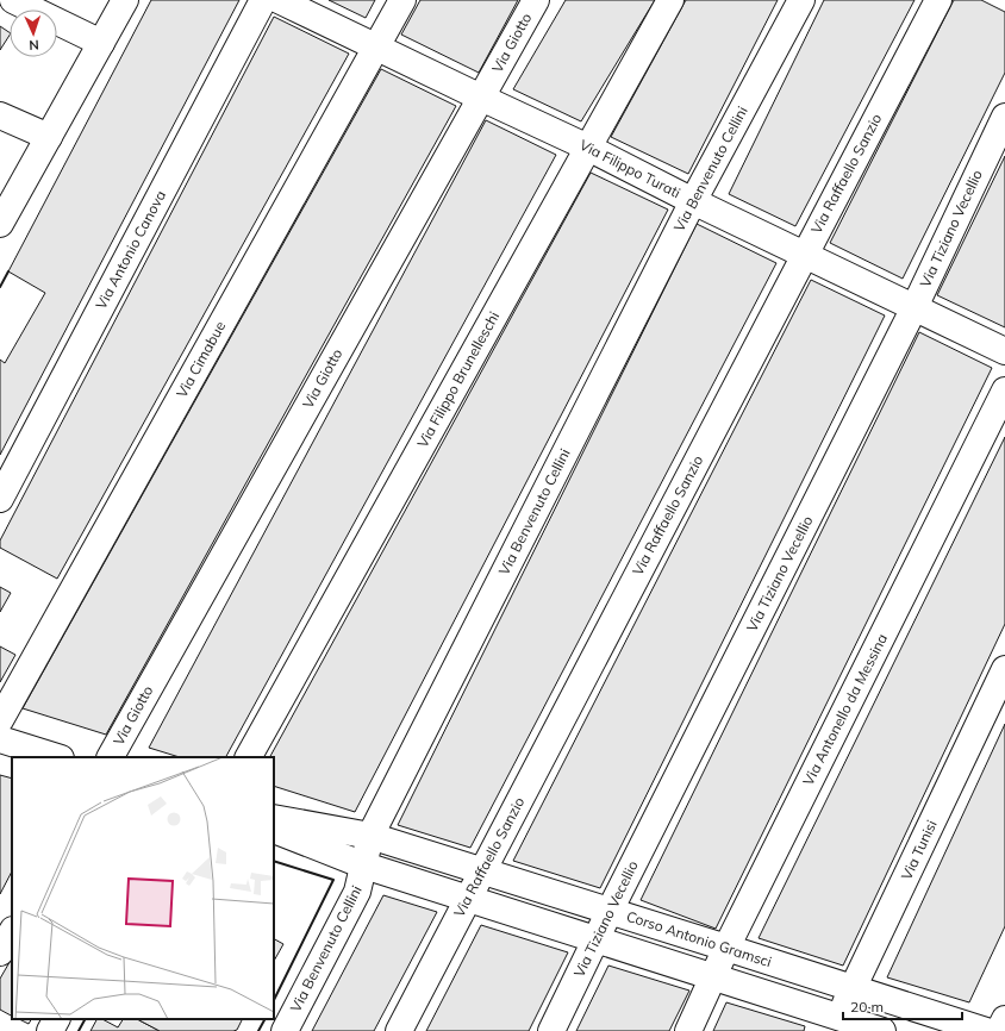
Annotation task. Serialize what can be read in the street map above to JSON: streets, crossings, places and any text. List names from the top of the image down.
{
  "streets": {
    "street": [
      "Via Giotto",
      "Via Filippo Turati",
      "Via Benvenuto Cellini",
      "Via Raffaello Sanzio",
      "Via Tiziano Vecellio",
      "Via Antonio Canova",
      "Via Cimabue",
      "Via Filippo Brunelleschi",
      "Via Antonello da Messina",
      "Via Tunisi",
      "Corso Antonio Gramsci"
    ]
  },
  "crossings": [
    ["Via Giotto", "Via Filippo Turati"],
    ["Via Filippo Turati", "Via Benvenuto Cellini"],
    ["Via Filippo Turati", "Via Raffaello Sanzio"],
    ["Via Filippo Turati", "Via Tiziano Vecellio"],
    ["Via Filippo Turati", "Via Cimabue"],
    ["Via Filippo Turati", "Via Filippo Brunelleschi"],
    ["Via Benvenuto Cellini", "Corso Antonio Gramsci"],
    ["Via Raffaello Sanzio", "Corso Antonio Gramsci"],
    ["Via Tiziano Vecellio", "Corso Antonio Gramsci"],
    ["Via Antonello da Messina", "Corso Antonio Gramsci"],
    ["Via Tunisi", "Corso Antonio Gramsci"]
  ],
  "scale_bar": "20 m",
  "north": "bottom"
}
